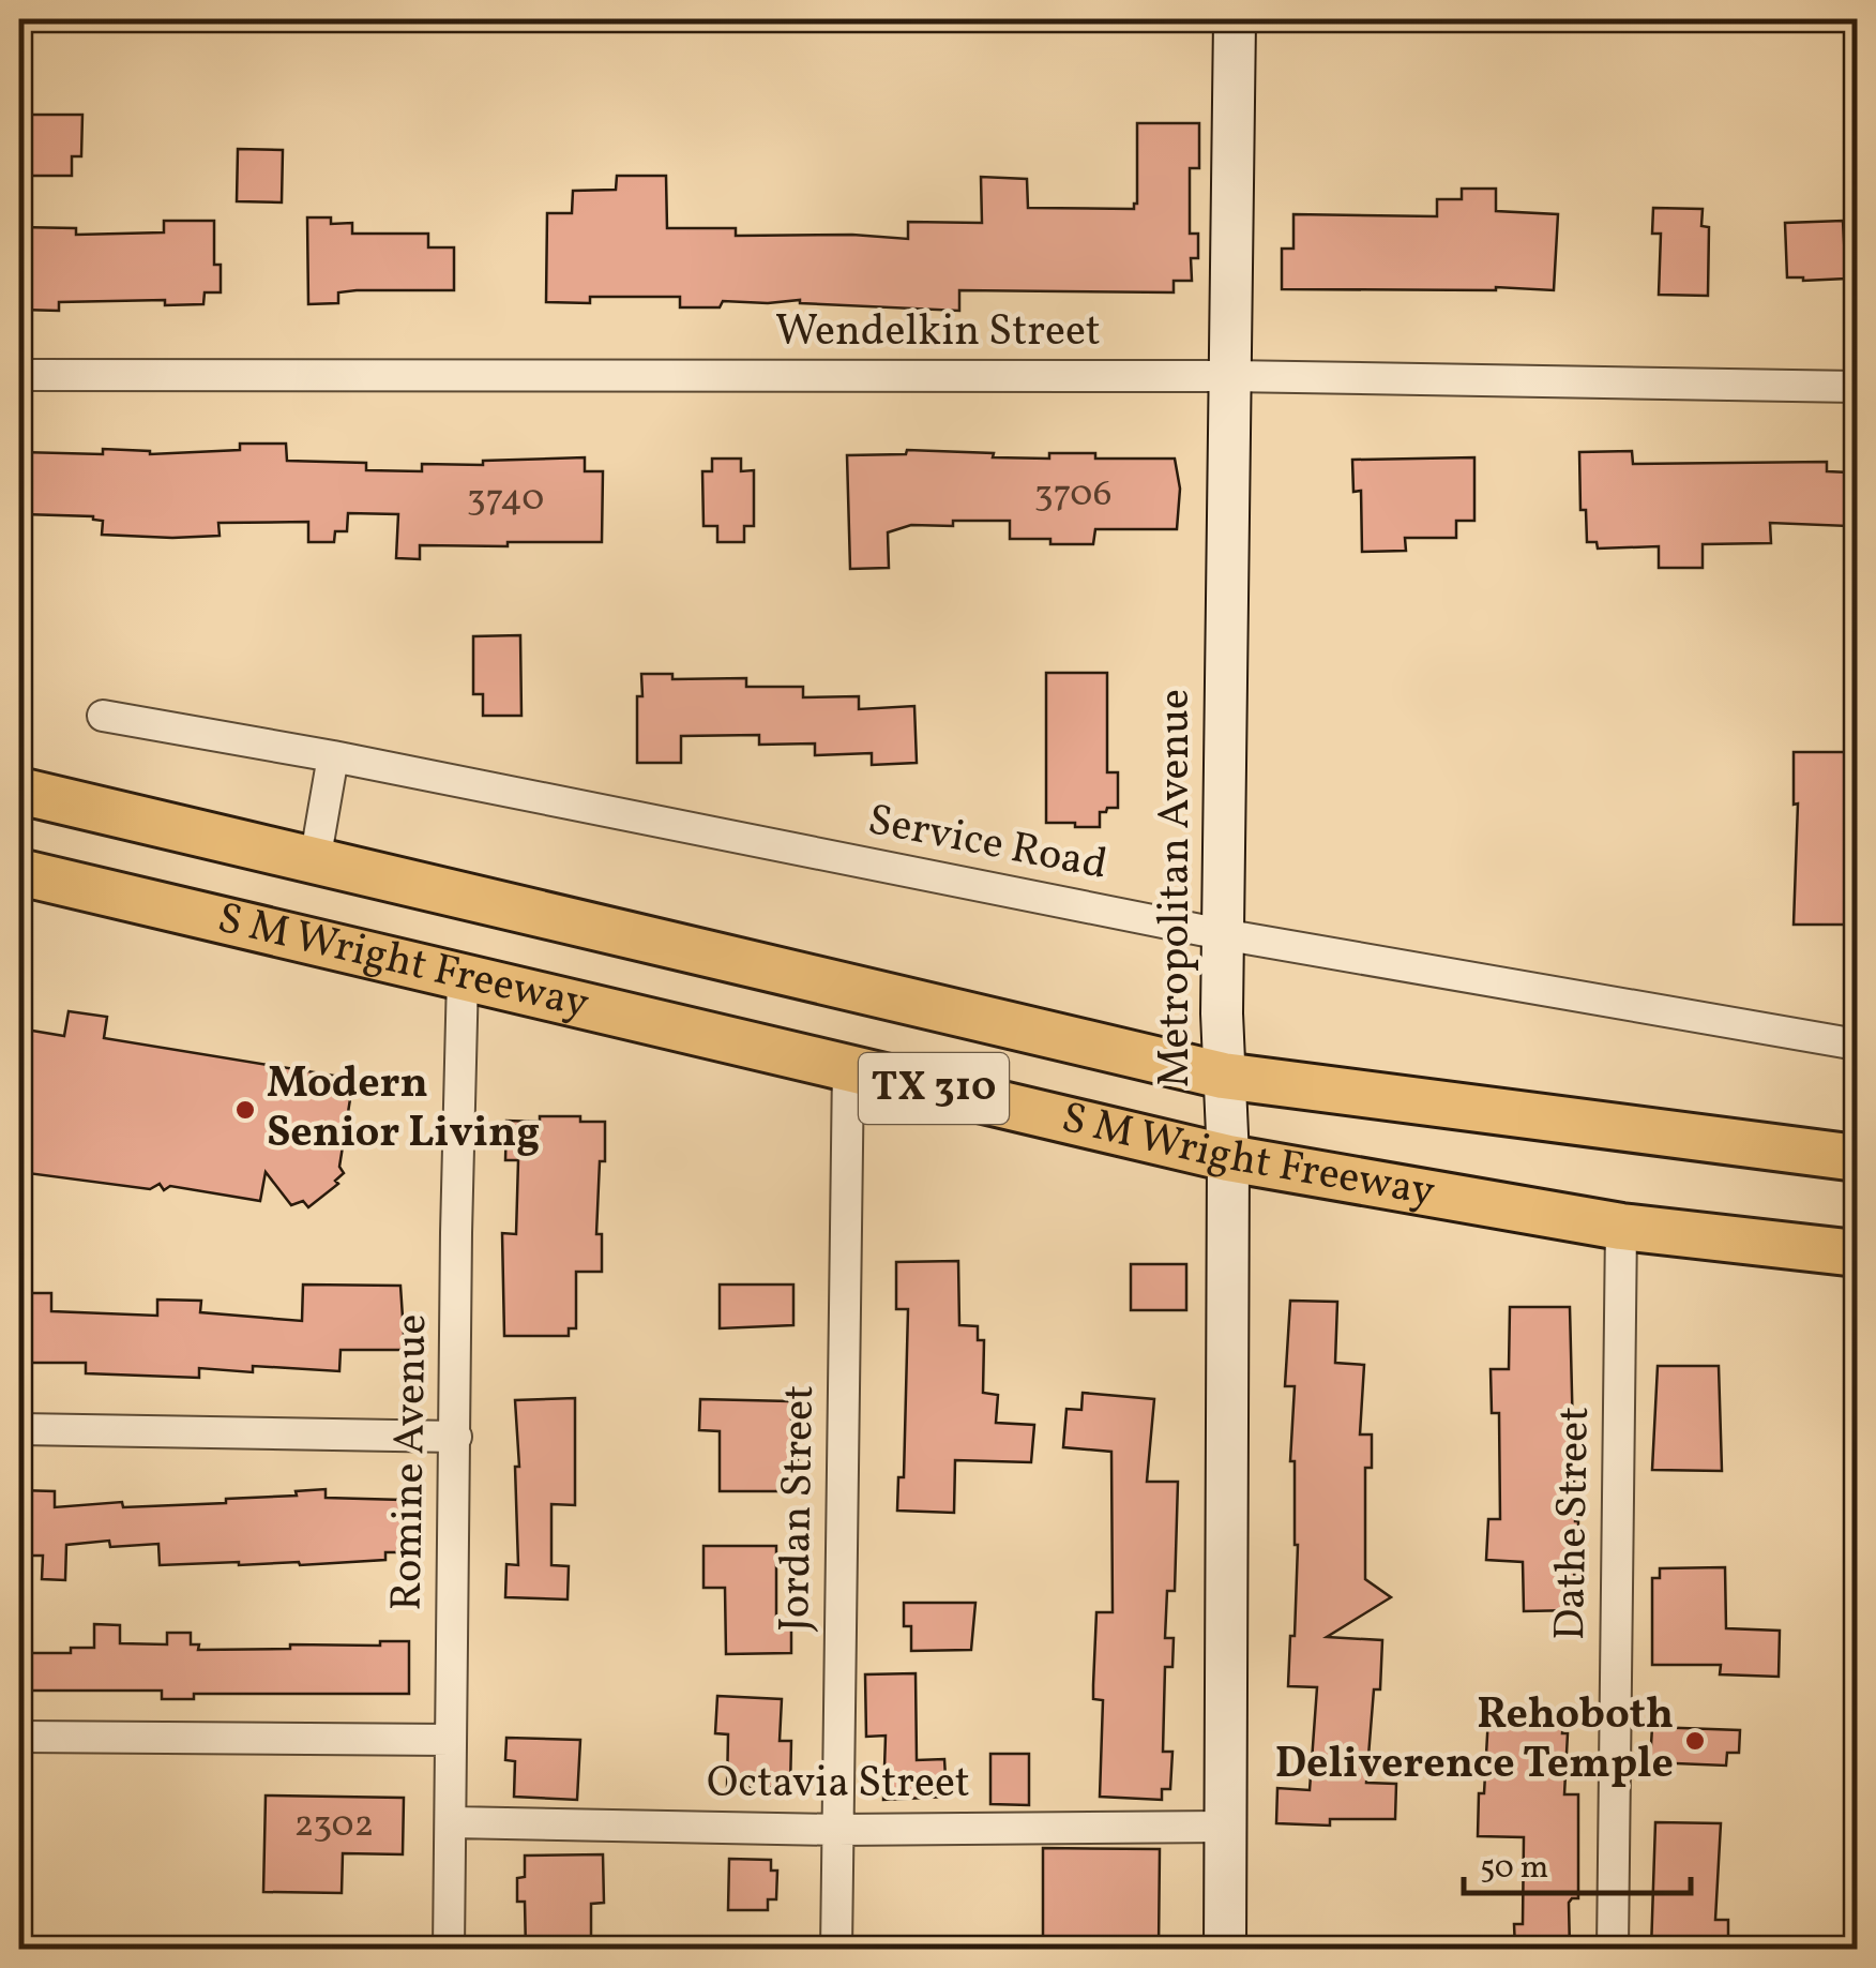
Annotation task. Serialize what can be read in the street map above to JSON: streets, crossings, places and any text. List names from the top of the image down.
{
  "streets": {
    "main road": ["S M Wright Freeway", "TX 310"],
    "street": [
      "Wendelkin Street",
      "Service Road",
      "Metropolitan Avenue",
      "Romine Avenue",
      "Jordan Street",
      "Dathe Street",
      "Octavia Street"
    ]
  },
  "crossings": [
    ["Wendelkin Street", "Metropolitan Avenue"],
    ["Service Road", "Metropolitan Avenue"],
    ["Metropolitan Avenue", "S M Wright Freeway"],
    ["Metropolitan Avenue", "Octavia Street"],
    ["S M Wright Freeway", "Romine Avenue"],
    ["S M Wright Freeway", "Jordan Street"],
    ["S M Wright Freeway", "Dathe Street"],
    ["Romine Avenue", "Octavia Street"],
    ["Jordan Street", "Octavia Street"]
  ],
  "places": ["Modern Senior Living", "Rehoboth Deliverence Temple"],
  "house_numbers": ["3706", "3740", "2302"],
  "scale_bar": "50 m"
}
